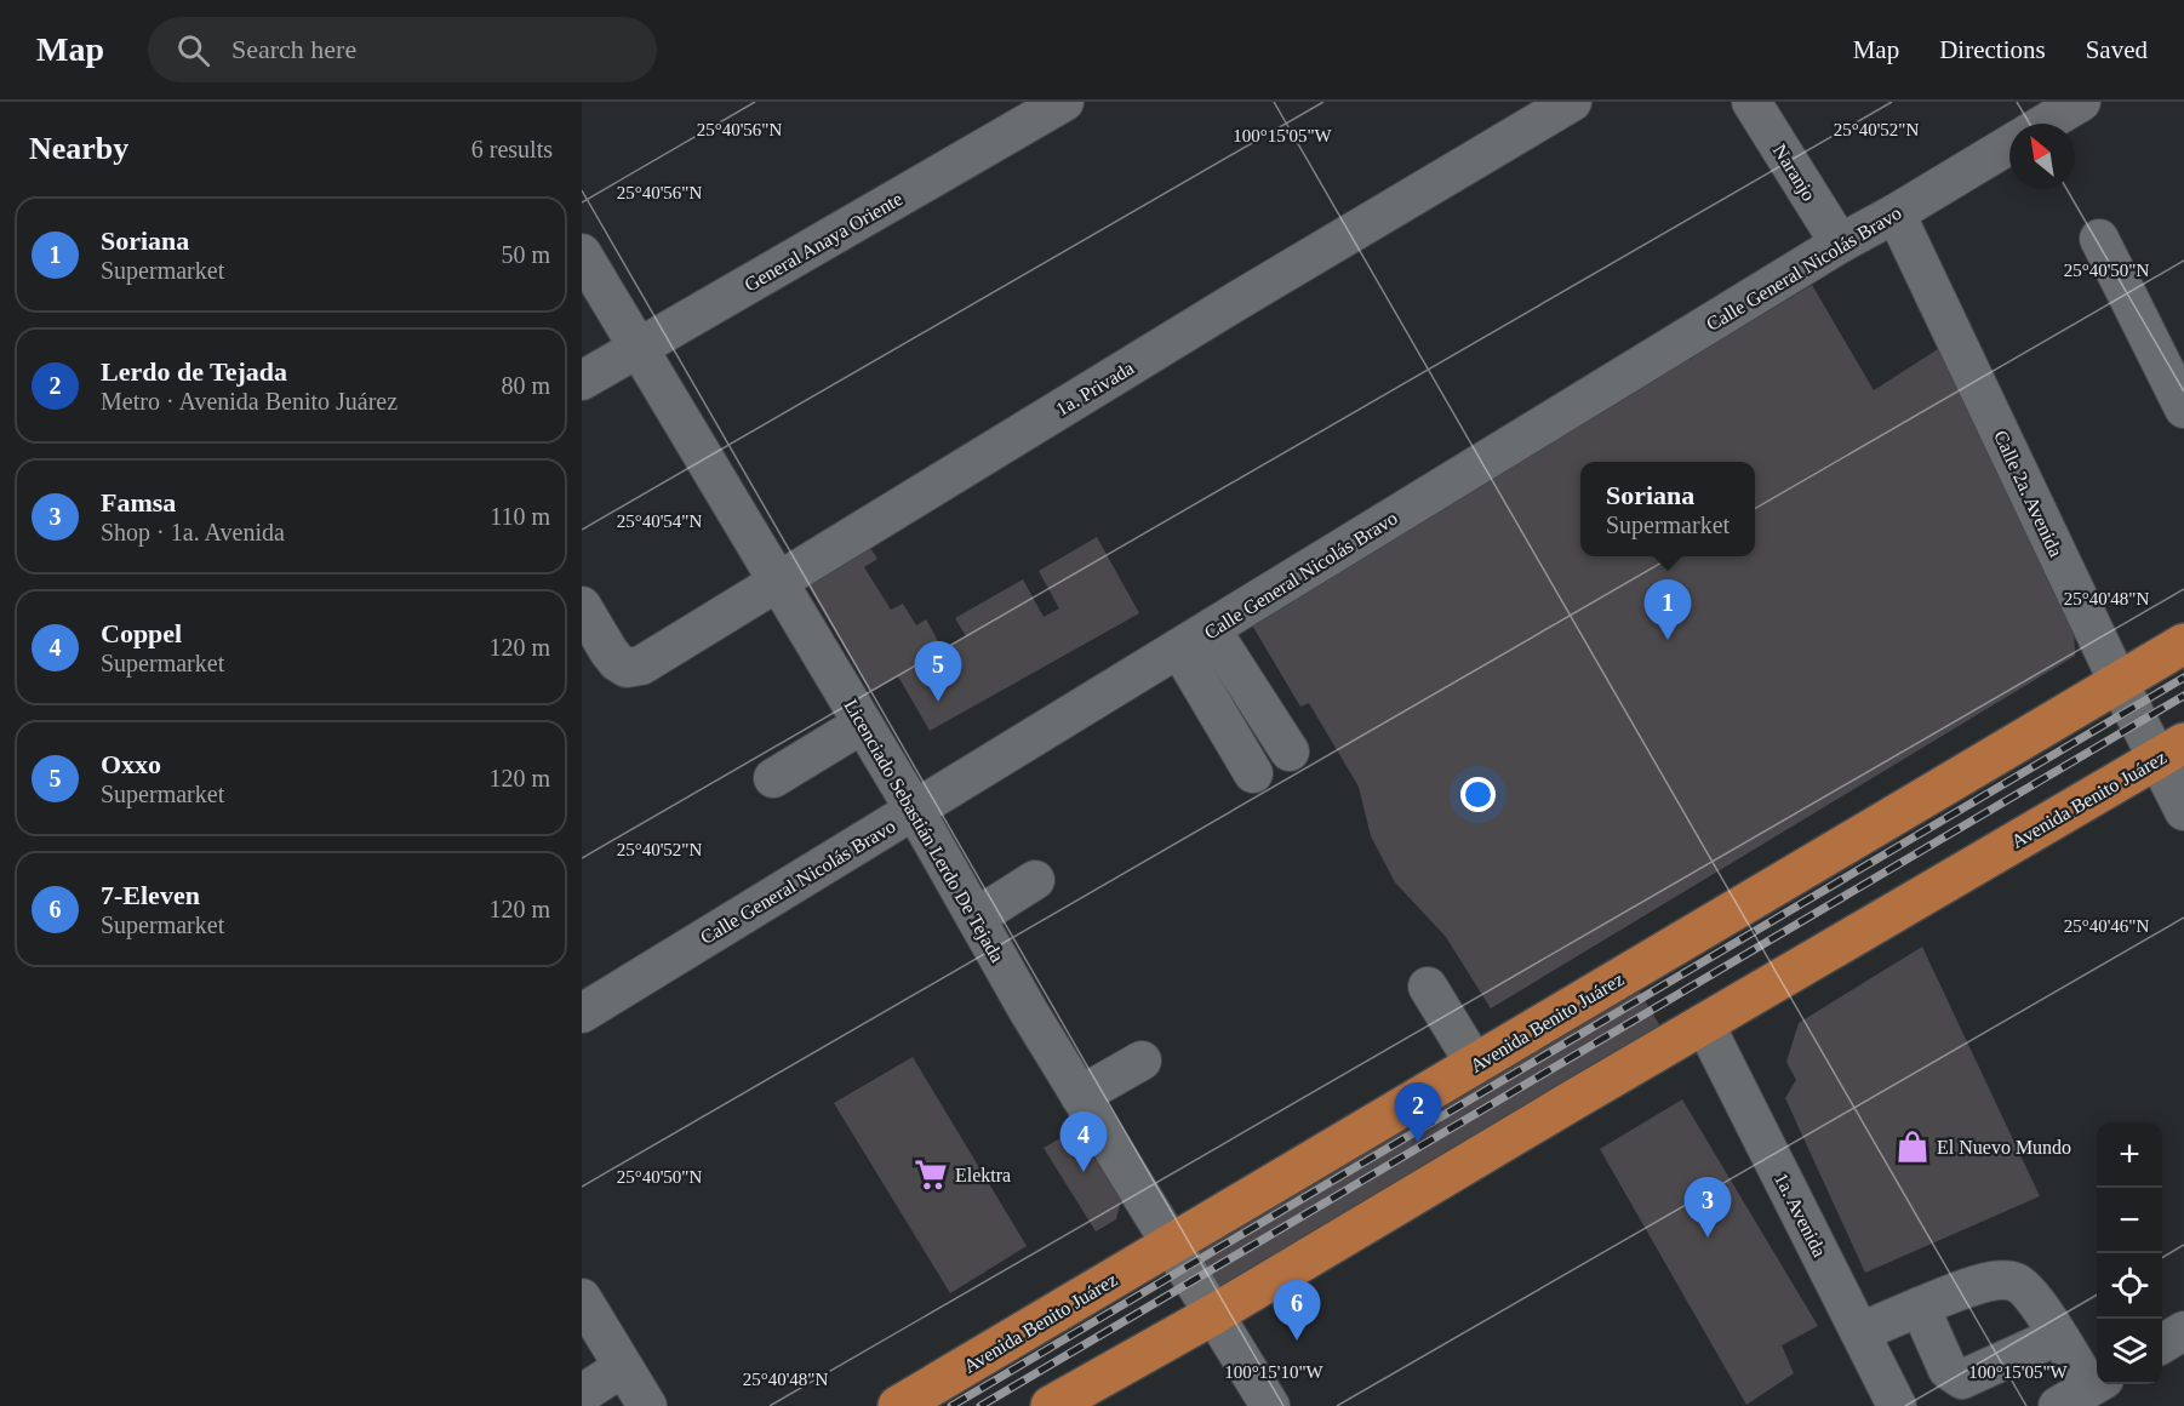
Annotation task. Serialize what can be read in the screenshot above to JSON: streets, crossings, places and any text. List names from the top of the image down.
{
  "streets": {
    "main road": ["Avenida Benito Juárez"],
    "street": [
      "Naranjo",
      "General Anaya Oriente",
      "Calle General Nicolás Bravo",
      "1a. Privada",
      "Calle 2a. Avenida",
      "Licenciado Sebastián Lerdo De Tejada",
      "1a. Avenida"
    ]
  },
  "crossings": [
    ["Naranjo", "Calle General Nicolás Bravo"],
    ["General Anaya Oriente", "Licenciado Sebastián Lerdo De Tejada"],
    ["Calle General Nicolás Bravo", "Calle 2a. Avenida"],
    ["Calle General Nicolás Bravo", "Licenciado Sebastián Lerdo De Tejada"],
    ["1a. Privada", "Licenciado Sebastián Lerdo De Tejada"],
    ["Calle 2a. Avenida", "Avenida Benito Juárez"],
    ["Avenida Benito Juárez", "Licenciado Sebastián Lerdo De Tejada"],
    ["Avenida Benito Juárez", "1a. Avenida"]
  ],
  "places": {
    "shop": ["El Nuevo Mundo"],
    "supermarket": ["Elektra"]
  },
  "north": "top left",
  "page": {
    "header": "Map",
    "search": "Search here",
    "nav": ["Map", "Directions", "Saved"],
    "heading": ["Nearby", "6 results"],
    "list": [
      {
        "mark": "1",
        "name": "Soriana",
        "note": "Supermarket",
        "value": "50 m"
      },
      {
        "mark": "2",
        "name": "Lerdo de Tejada",
        "note": "Metro · Avenida Benito Juárez",
        "value": "80 m"
      },
      {
        "mark": "3",
        "name": "Famsa",
        "note": "Shop · 1a. Avenida",
        "value": "110 m"
      },
      {
        "mark": "4",
        "name": "Coppel",
        "note": "Supermarket",
        "value": "120 m"
      },
      {
        "mark": "5",
        "name": "Oxxo",
        "note": "Supermarket",
        "value": "120 m"
      },
      {
        "mark": "6",
        "name": "7-Eleven",
        "note": "Supermarket",
        "value": "120 m"
      }
    ],
    "popup": ["Soriana", "Supermarket"],
    "pins": [
      "1",
      "5",
      "2",
      "4",
      "3",
      "6"
    ],
    "map_buttons": ["+", "−"]
  },
  "coordinates": [
    "25°40'56\"N",
    "25°40'52\"N",
    "100°15'05\"W",
    "25°40'50\"N",
    "25°40'54\"N",
    "25°40'48\"N",
    "25°40'46\"N",
    "100°15'10\"W"
  ]
}
